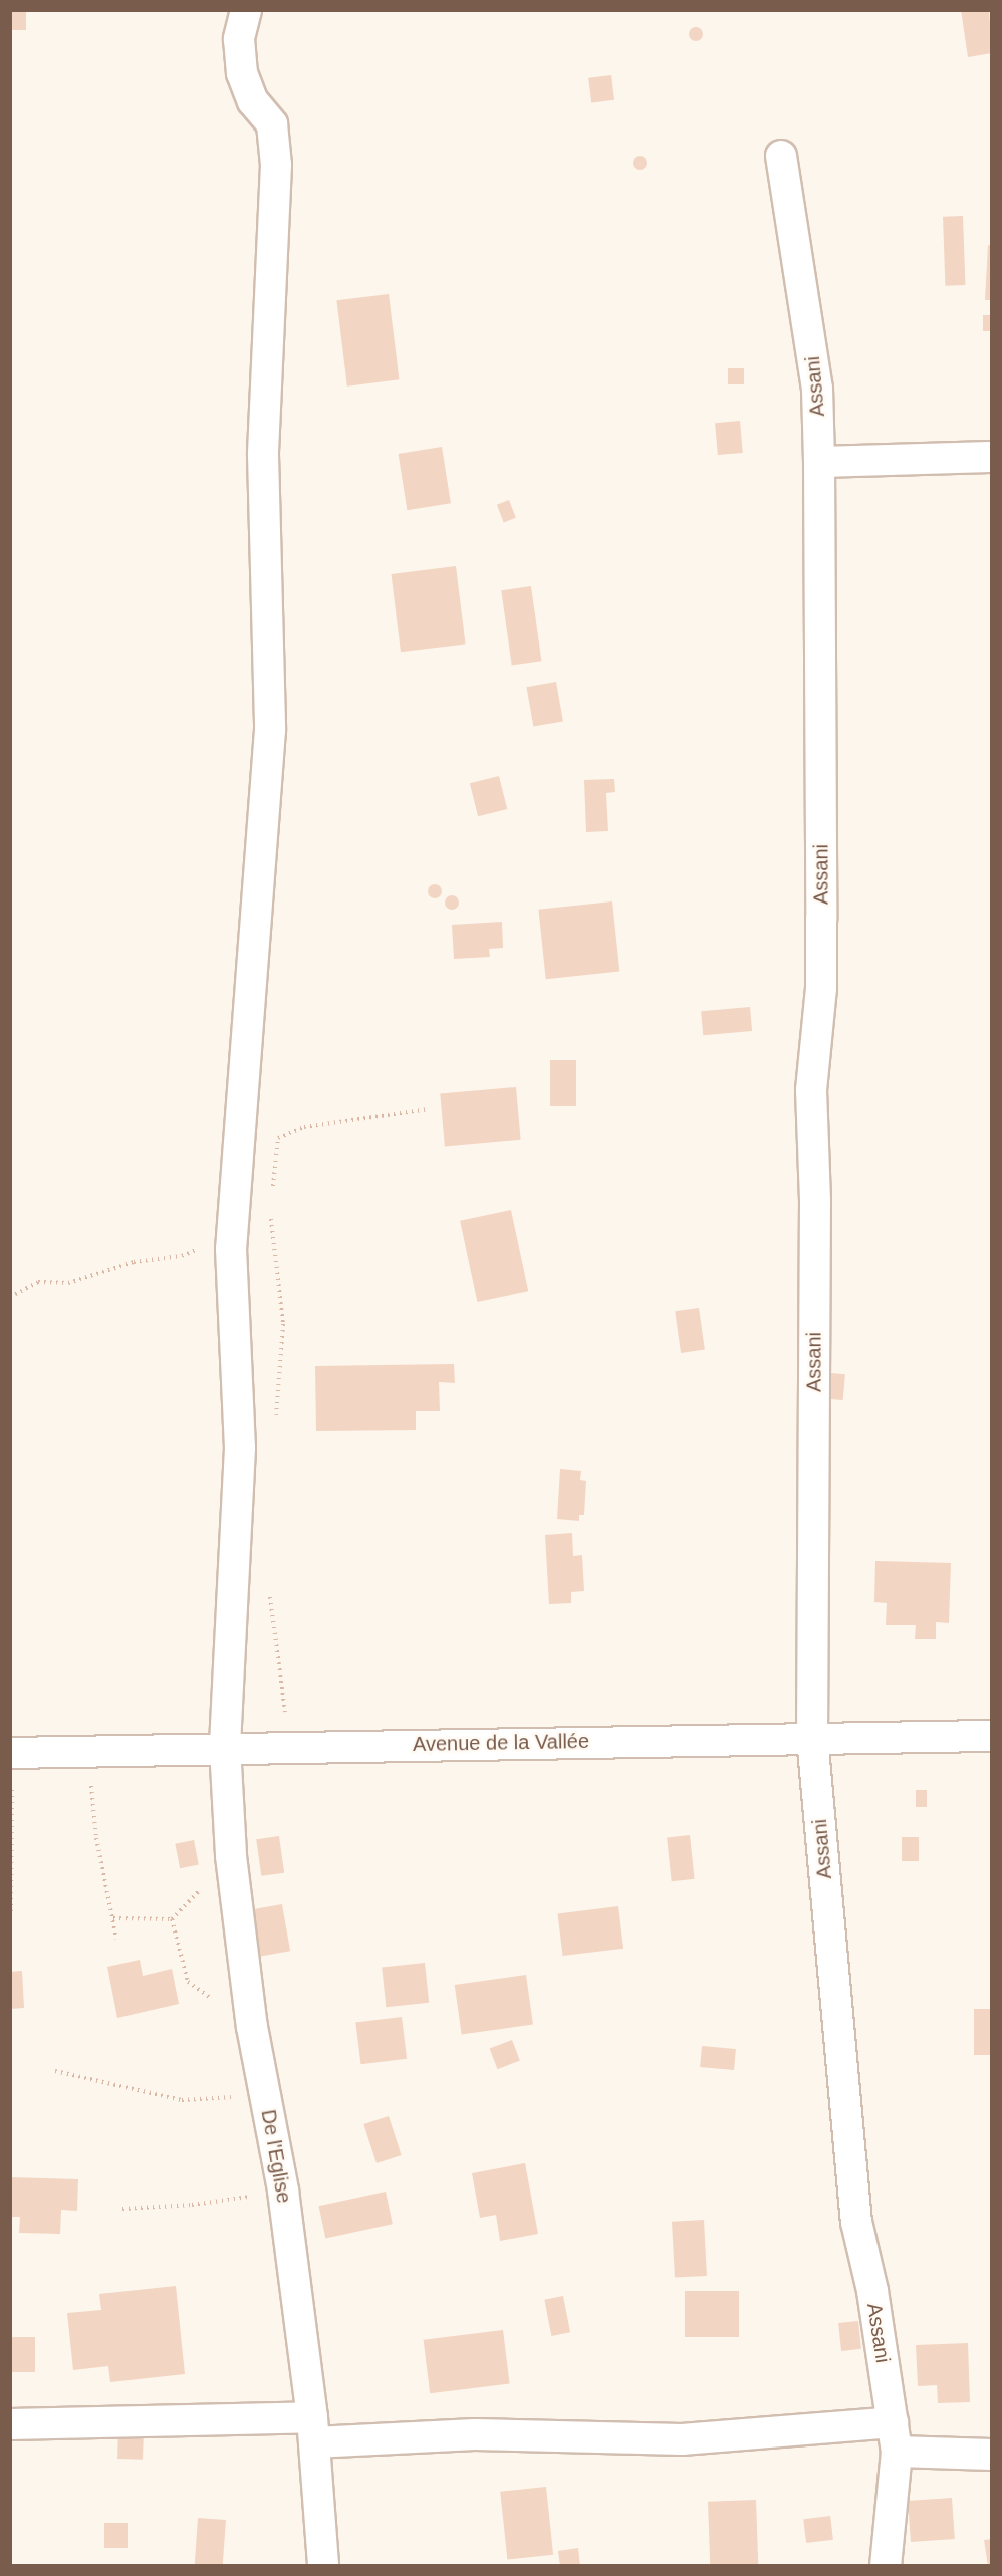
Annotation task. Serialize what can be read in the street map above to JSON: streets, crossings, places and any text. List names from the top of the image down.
{
  "streets": {
    "street": ["Assani", "Avenue de la Vallée", "De l'Eglise"]
  },
  "crossings": [
    ["Assani", "Avenue de la Vallée"],
    ["Avenue de la Vallée", "De l'Eglise"]
  ]
}
